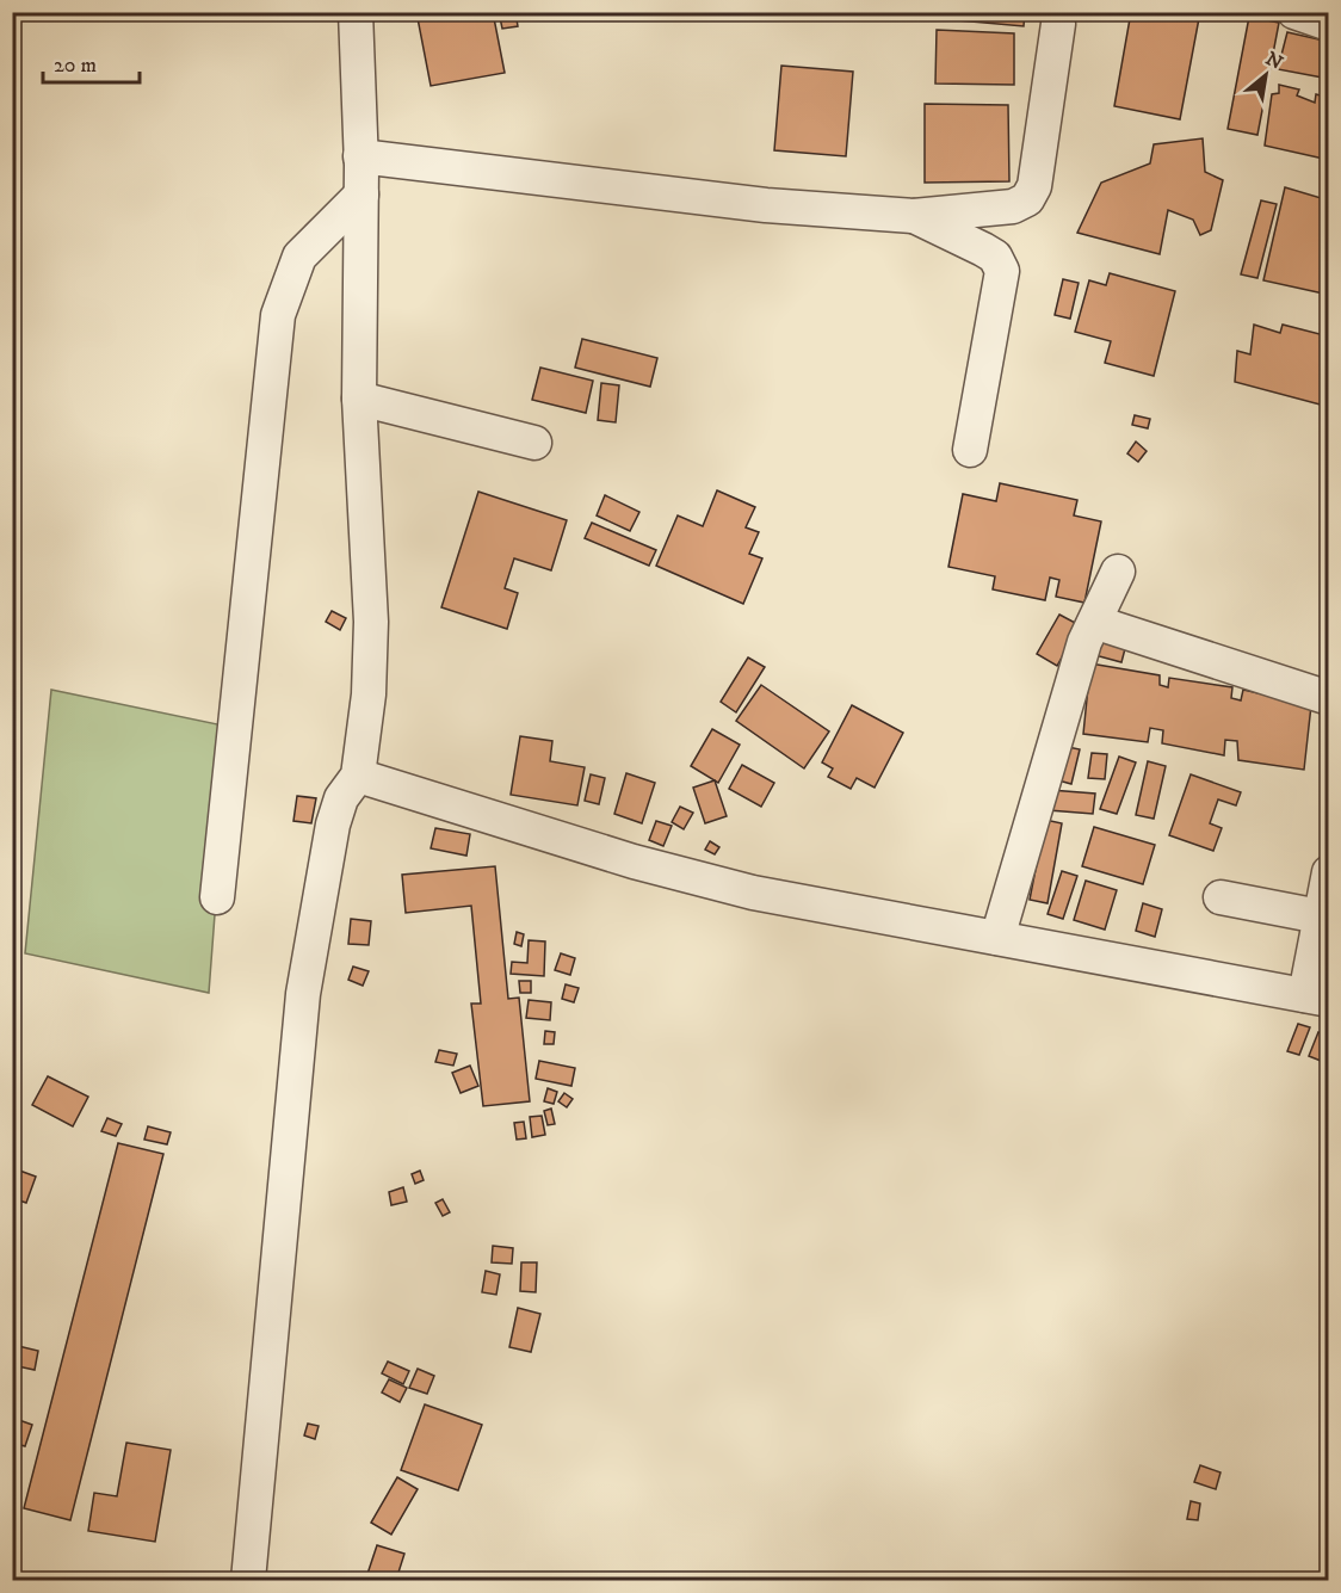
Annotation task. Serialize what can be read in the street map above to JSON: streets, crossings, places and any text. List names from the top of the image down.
{
  "scale_bar": "20 m",
  "north": "top right"
}
